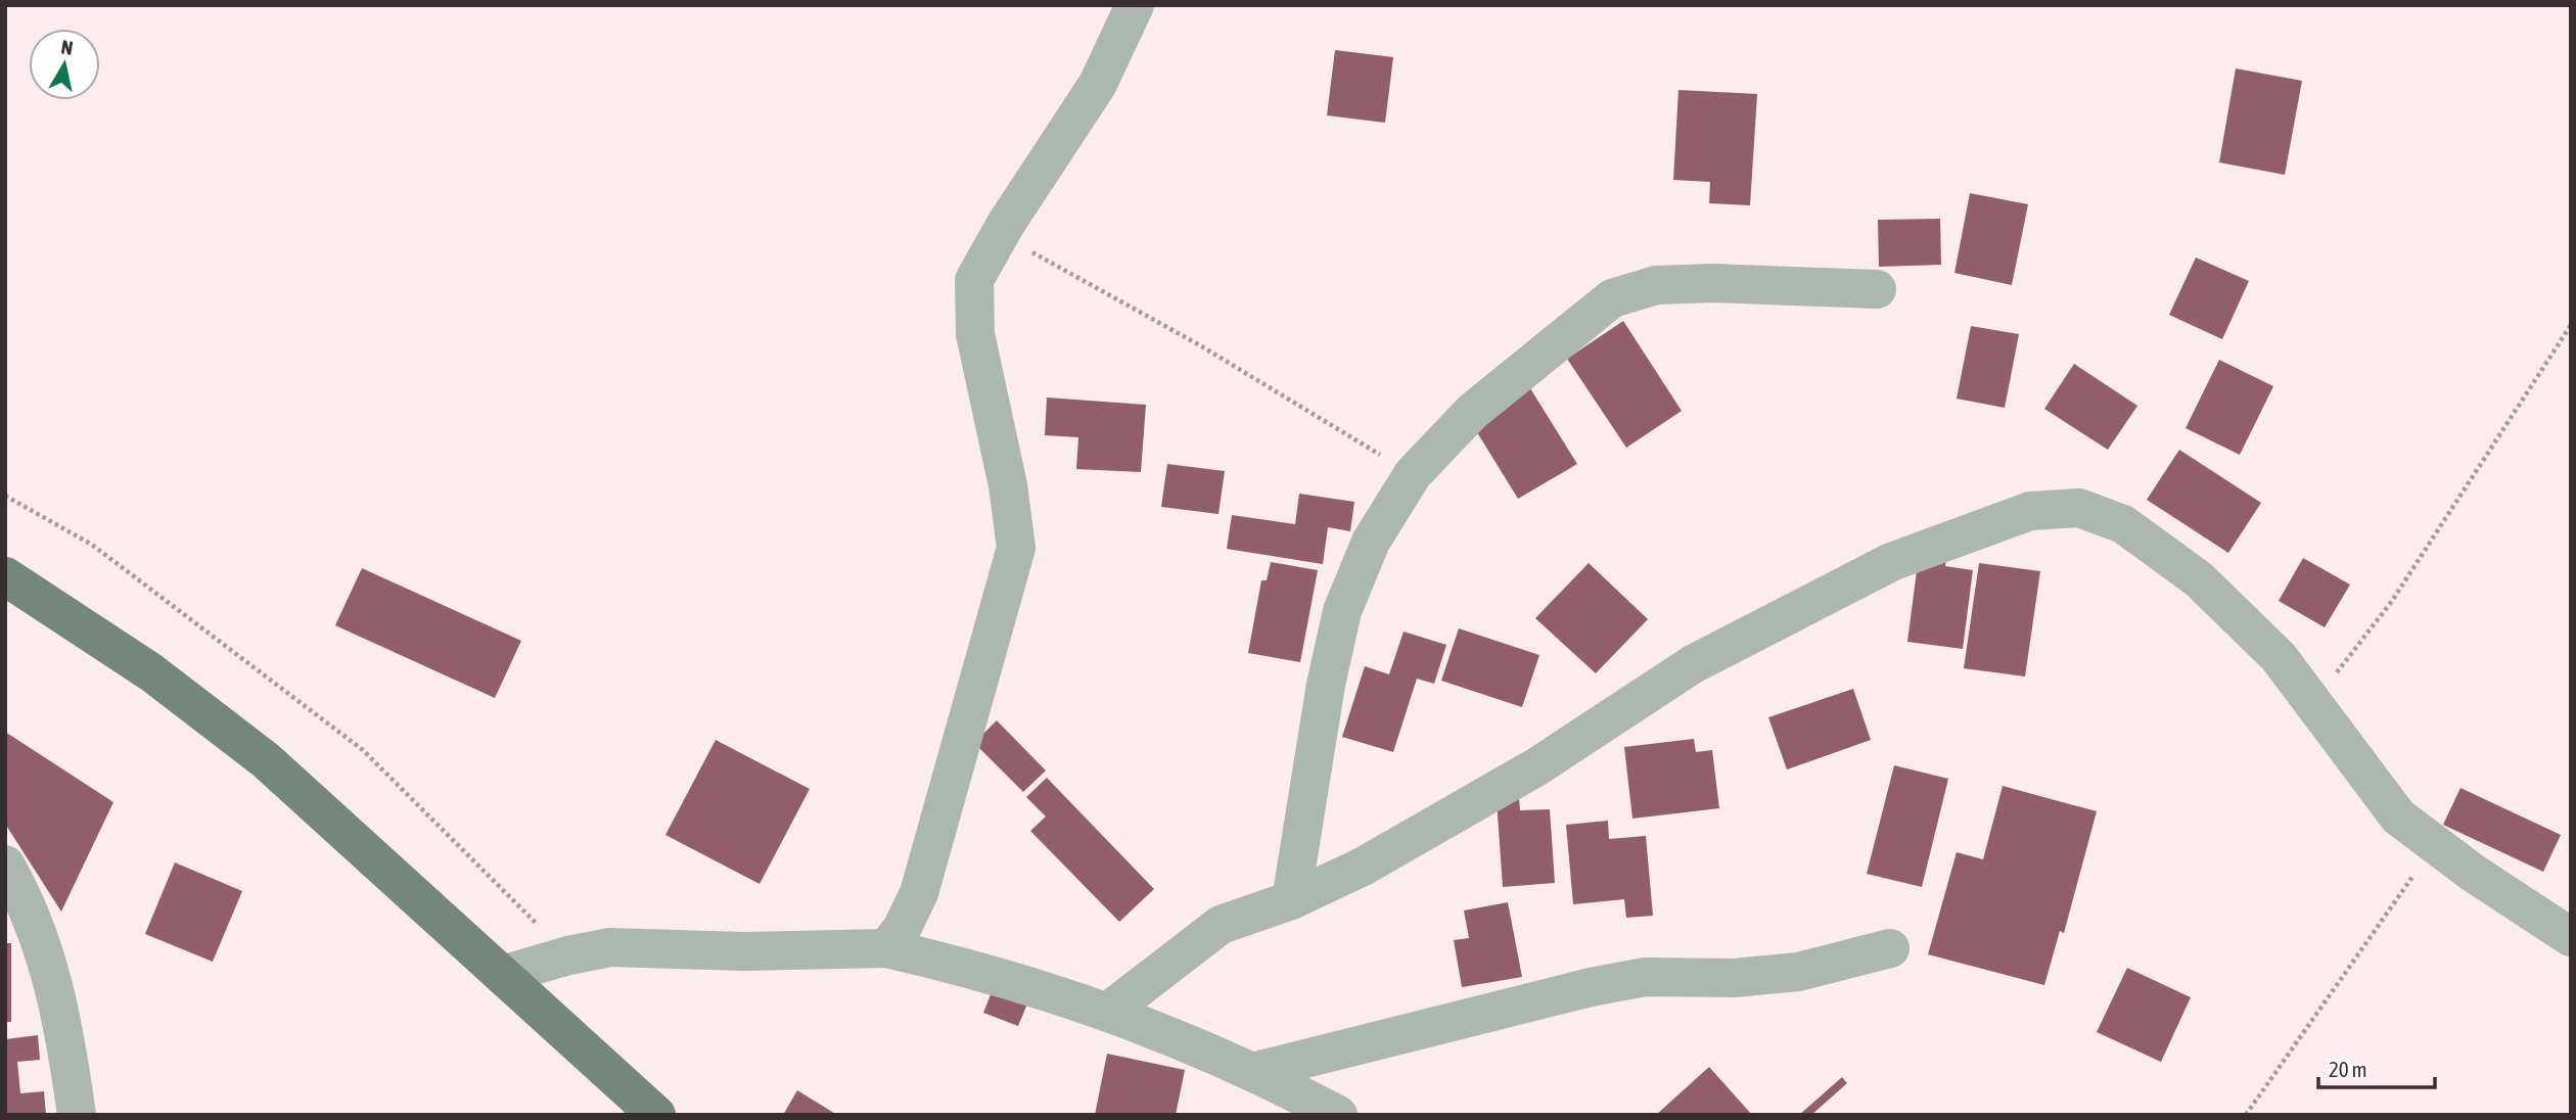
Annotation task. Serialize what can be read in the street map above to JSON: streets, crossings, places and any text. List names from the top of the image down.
{
  "scale_bar": "20 m",
  "north": "top"
}
